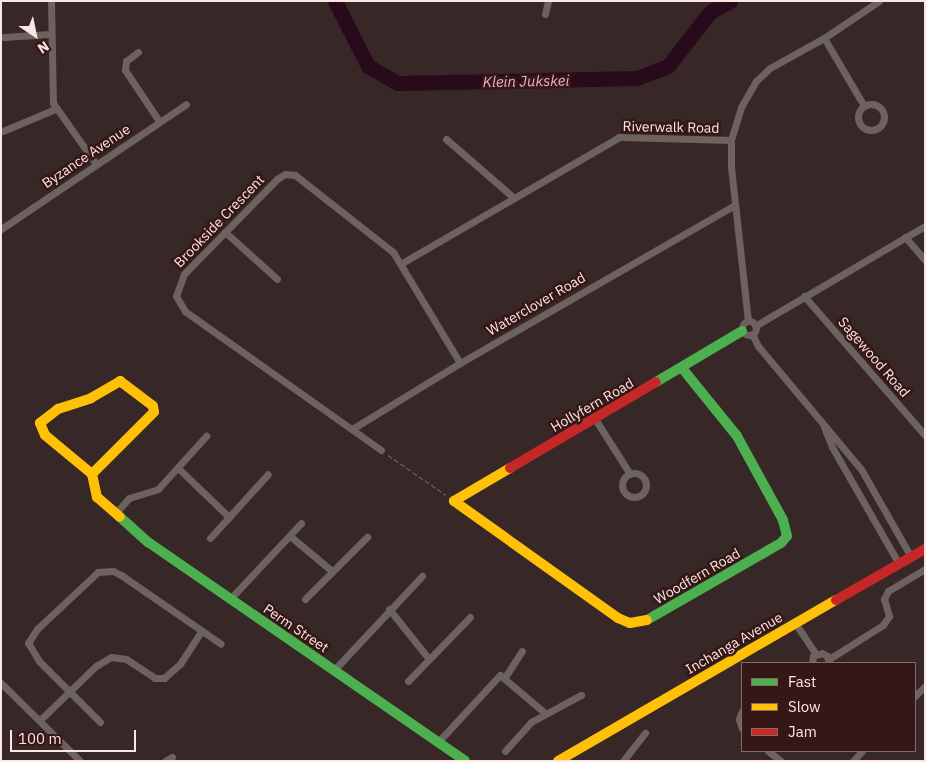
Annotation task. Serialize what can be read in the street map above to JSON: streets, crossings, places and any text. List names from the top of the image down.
{
  "streets": {
    "street": [
      "Riverwalk Road",
      "Byzance Avenue",
      "Brookside Crescent",
      "Waterclover Road",
      "Sagewood Road",
      "Hollyfern Road",
      "Woodfern Road",
      "Perm Street",
      "Inchanga Avenue"
    ]
  },
  "crossings": [
    ["Riverwalk Road", "Brookside Crescent"],
    ["Brookside Crescent", "Waterclover Road"],
    ["Hollyfern Road", "Woodfern Road"]
  ],
  "water": ["Klein Jukskei"],
  "legend": ["Fast", "Slow", "Jam"],
  "scale_bar": "100 m",
  "north": "bottom right"
}
